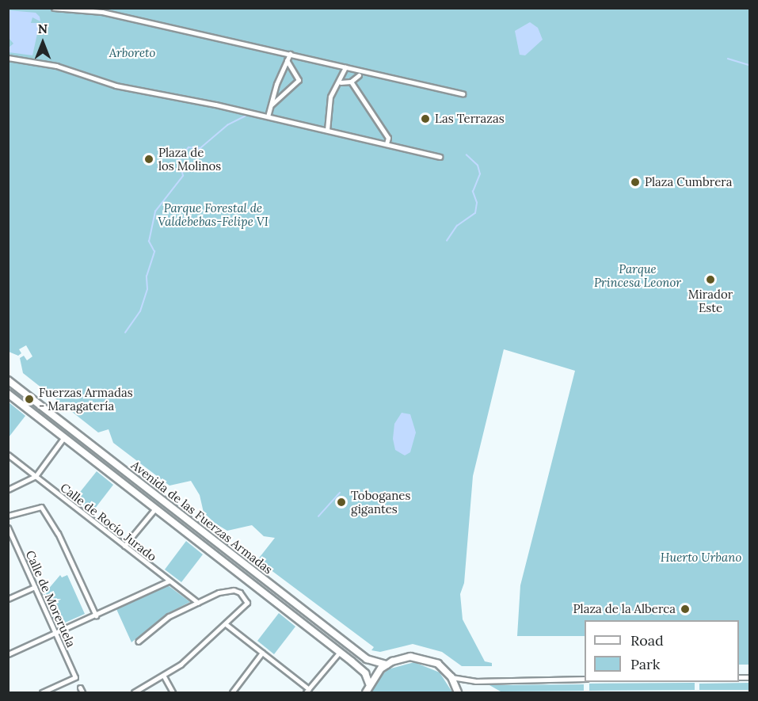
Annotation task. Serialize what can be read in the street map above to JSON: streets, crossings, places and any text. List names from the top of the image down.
{
  "streets": {
    "street": ["Avenida de las Fuerzas Armadas", "Calle de Rocío Jurado", "Calle de Moreruela"]
  },
  "parks": [
    "Arboreto",
    "Parque Forestal de Valdebebas-Felipe VI",
    "Parque Princesa Leonor",
    "Huerto Urbano"
  ],
  "places": [
    "Las Terrazas",
    "Plaza de los Molinos",
    "Plaza Cumbrera",
    "Mirador Este",
    "Fuerzas Armadas - Maragatería",
    "Toboganes gigantes",
    "Plaza de la Alberca"
  ],
  "legend": ["Road", "Park"],
  "north": "top"
}
